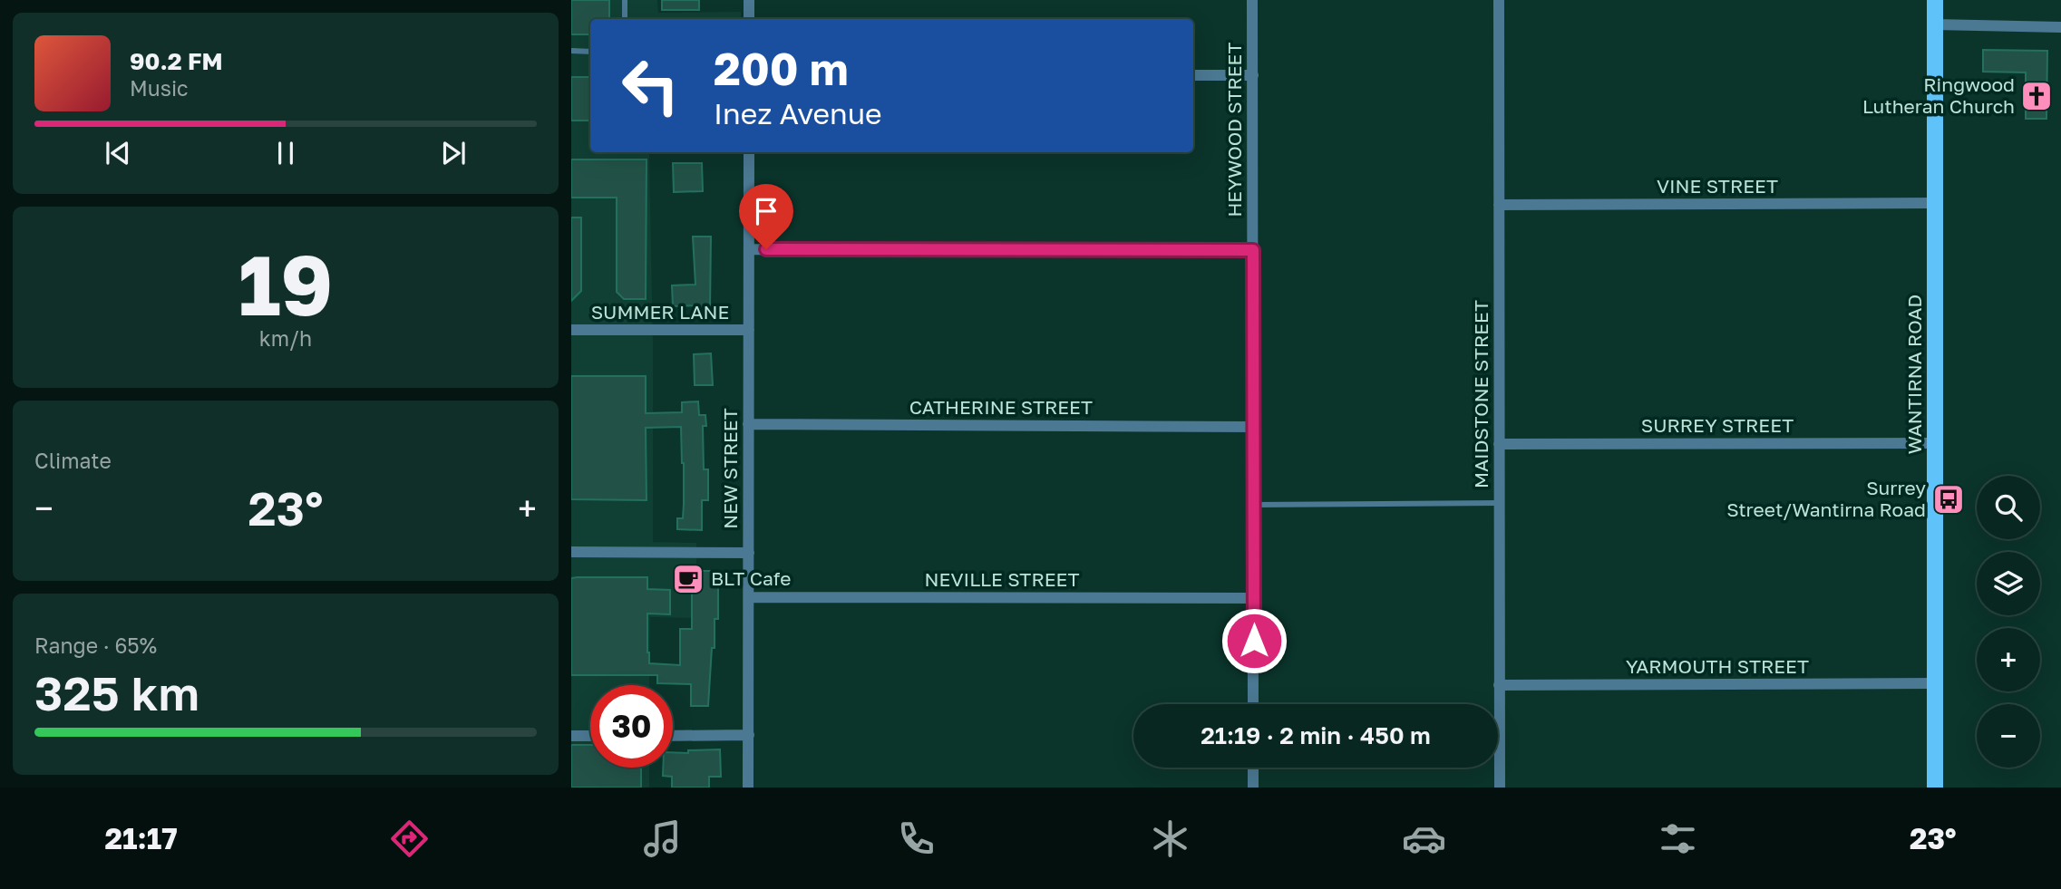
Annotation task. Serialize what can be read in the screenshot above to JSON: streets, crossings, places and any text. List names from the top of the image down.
{
  "streets": {
    "main road": ["WANTIRNA ROAD"],
    "street": [
      "HEYWOOD STREET",
      "VINE STREET",
      "SUMMER LANE",
      "MAIDSTONE STREET",
      "CATHERINE STREET",
      "SURREY STREET",
      "NEW STREET",
      "NEVILLE STREET",
      "YARMOUTH STREET"
    ]
  },
  "crossings": [
    ["HEYWOOD STREET", "CATHERINE STREET"],
    ["HEYWOOD STREET", "NEVILLE STREET"],
    ["VINE STREET", "WANTIRNA ROAD"],
    ["VINE STREET", "MAIDSTONE STREET"],
    ["SUMMER LANE", "NEW STREET"],
    ["WANTIRNA ROAD", "SURREY STREET"],
    ["WANTIRNA ROAD", "YARMOUTH STREET"],
    ["MAIDSTONE STREET", "SURREY STREET"],
    ["MAIDSTONE STREET", "YARMOUTH STREET"],
    ["CATHERINE STREET", "NEW STREET"],
    ["NEW STREET", "NEVILLE STREET"]
  ],
  "places": {
    "church": ["Ringwood Lutheran Church"],
    "bus stop": ["Surrey Street/Wantirna Road"],
    "cafe": ["BLT Cafe"]
  },
  "page": {
    "turn": ["200 m", "Inez Avenue"],
    "song": ["90.2 FM", "Music"],
    "tile": [
      ["19", "km/h"],
      "Climate",
      ["Range · 65%", "325 km"]
    ],
    "map_buttons": ["+", "−"],
    "heat": ["−", "23°", "+"],
    "limit": "30",
    "trip": "21:19 · 2 min · 450 m",
    "tabs": ["21:17", "23°"]
  }
}
